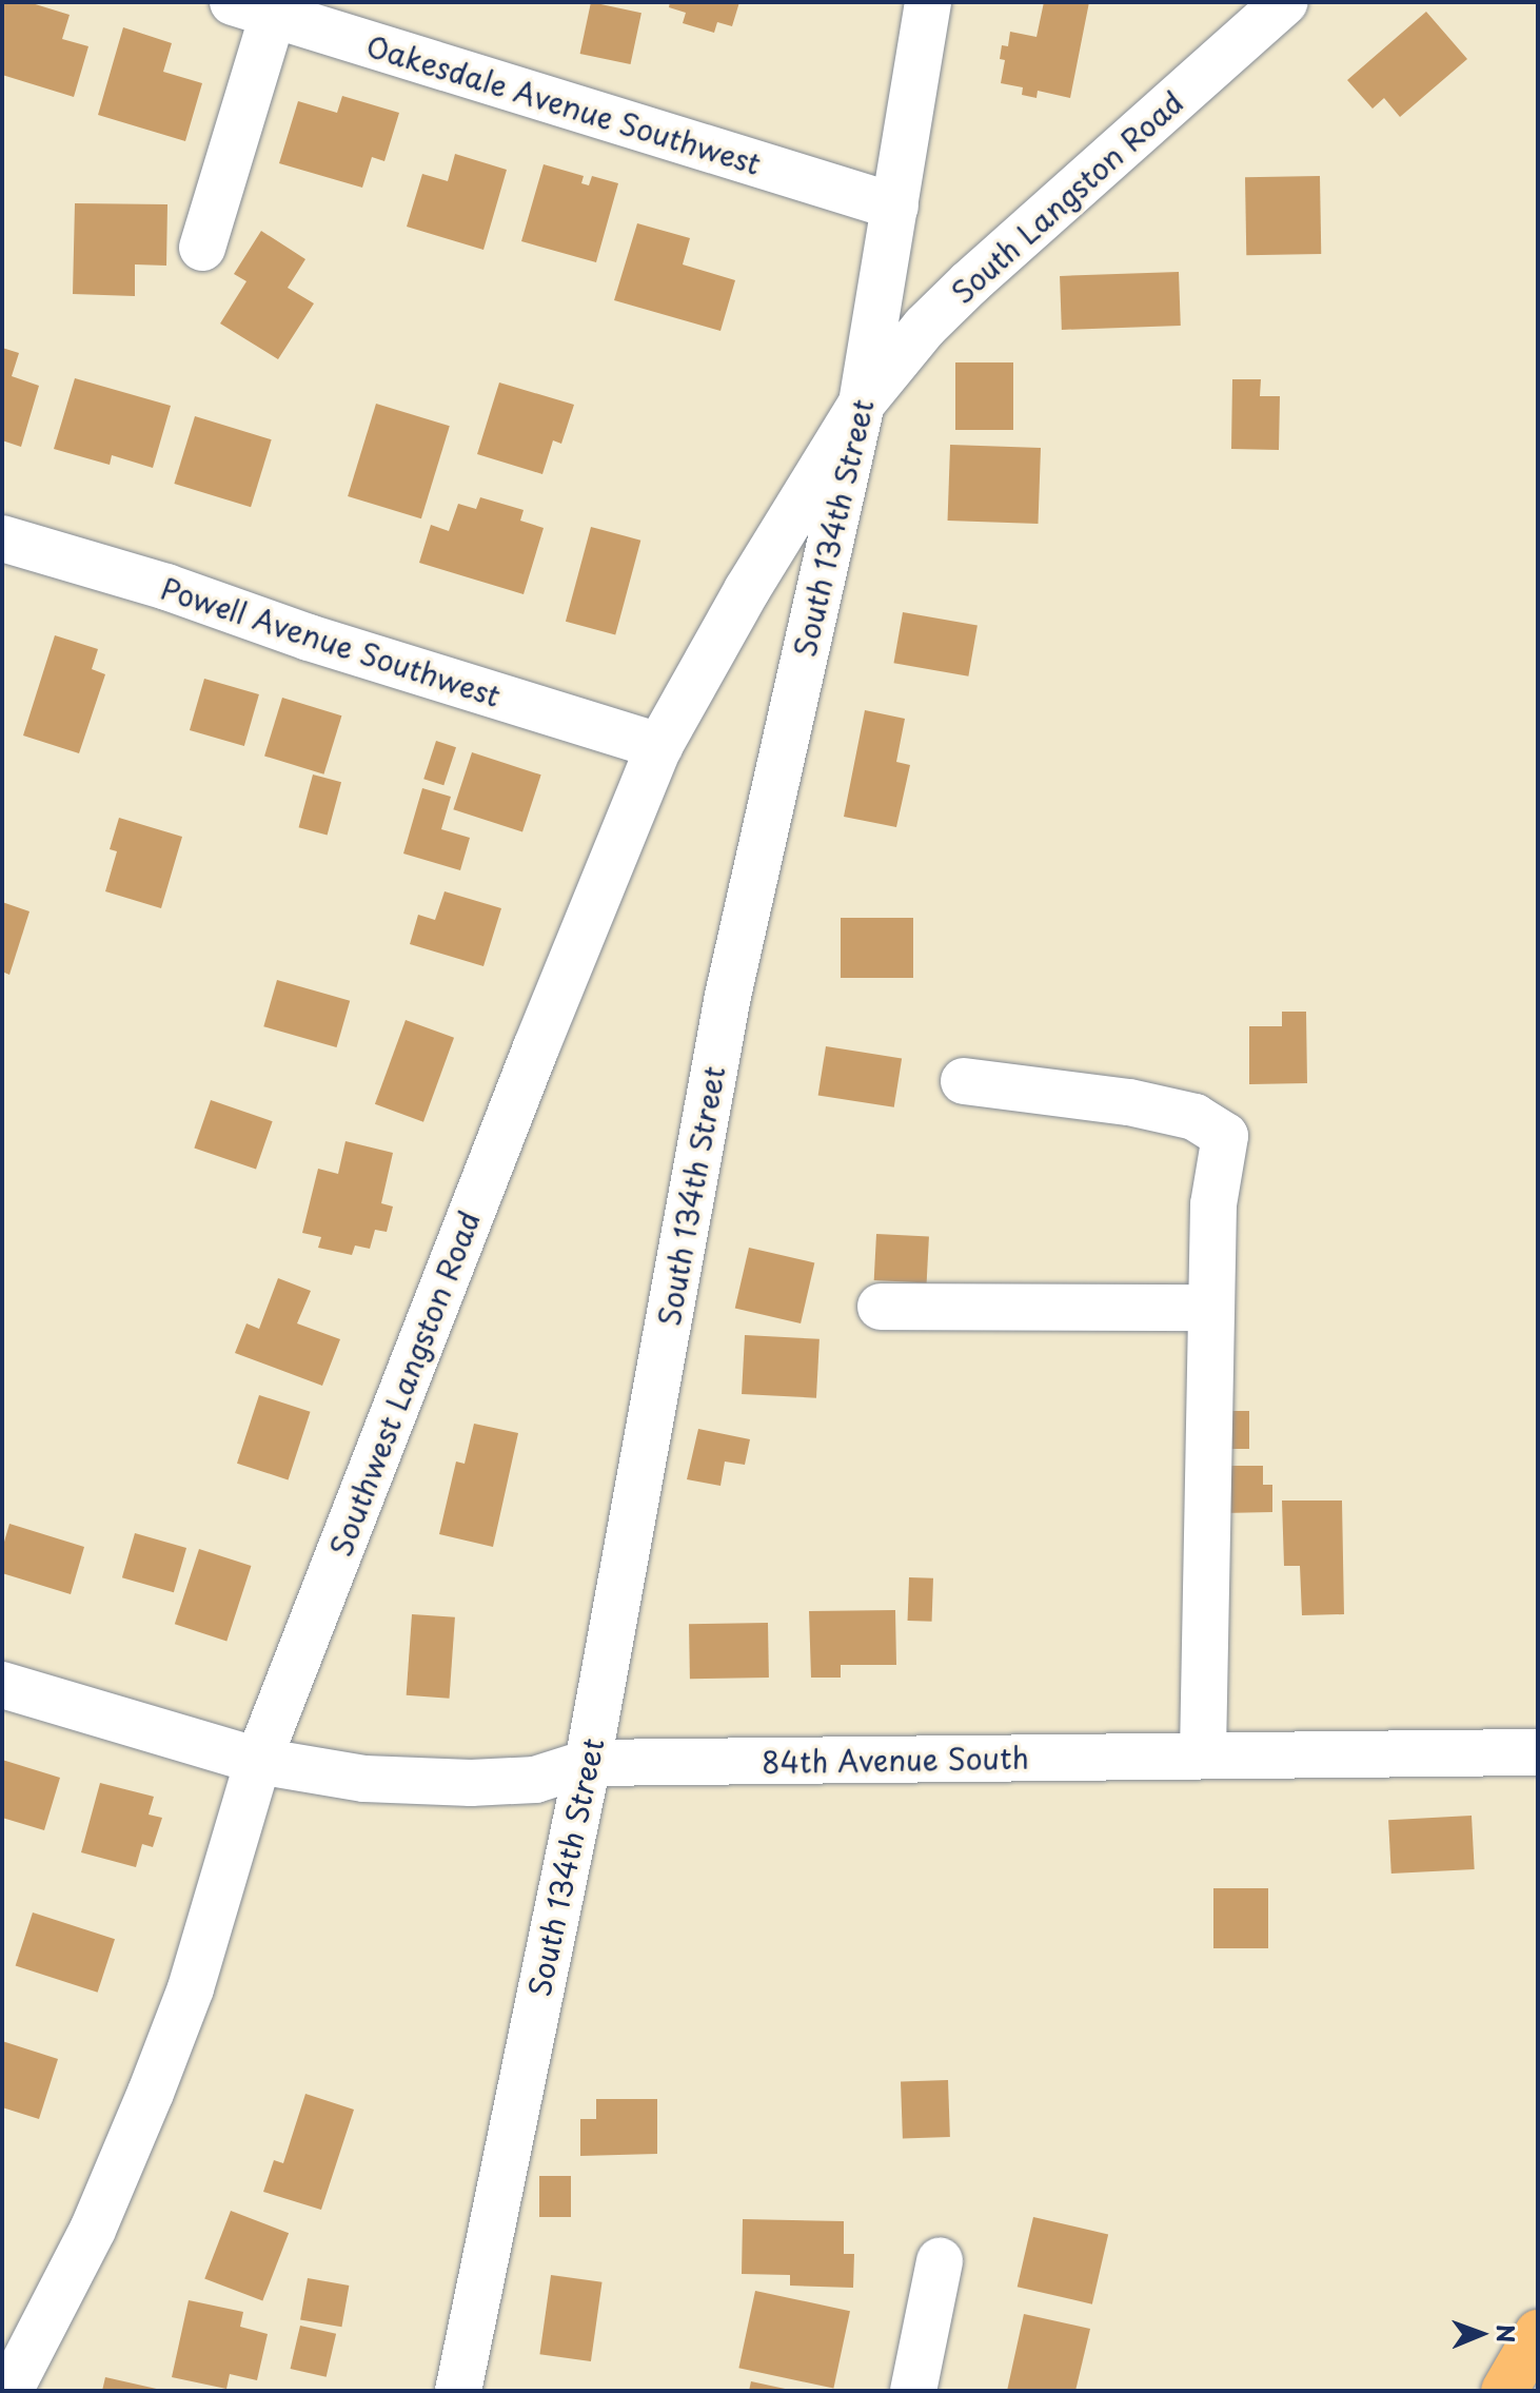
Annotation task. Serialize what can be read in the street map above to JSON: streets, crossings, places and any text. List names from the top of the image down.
{
  "streets": {
    "street": [
      "Oakesdale Avenue Southwest",
      "South Langston Road",
      "South 134th Street",
      "Powell Avenue Southwest",
      "Southwest Langston Road",
      "84th Avenue South"
    ]
  },
  "crossings": [
    ["Oakesdale Avenue Southwest", "South 134th Street"],
    ["South Langston Road", "South 134th Street"],
    ["South Langston Road", "Southwest Langston Road"],
    ["South 134th Street", "Southwest Langston Road"],
    ["South 134th Street", "84th Avenue South"],
    ["Powell Avenue Southwest", "Southwest Langston Road"],
    ["Southwest Langston Road", "84th Avenue South"]
  ],
  "north": "right"
}
